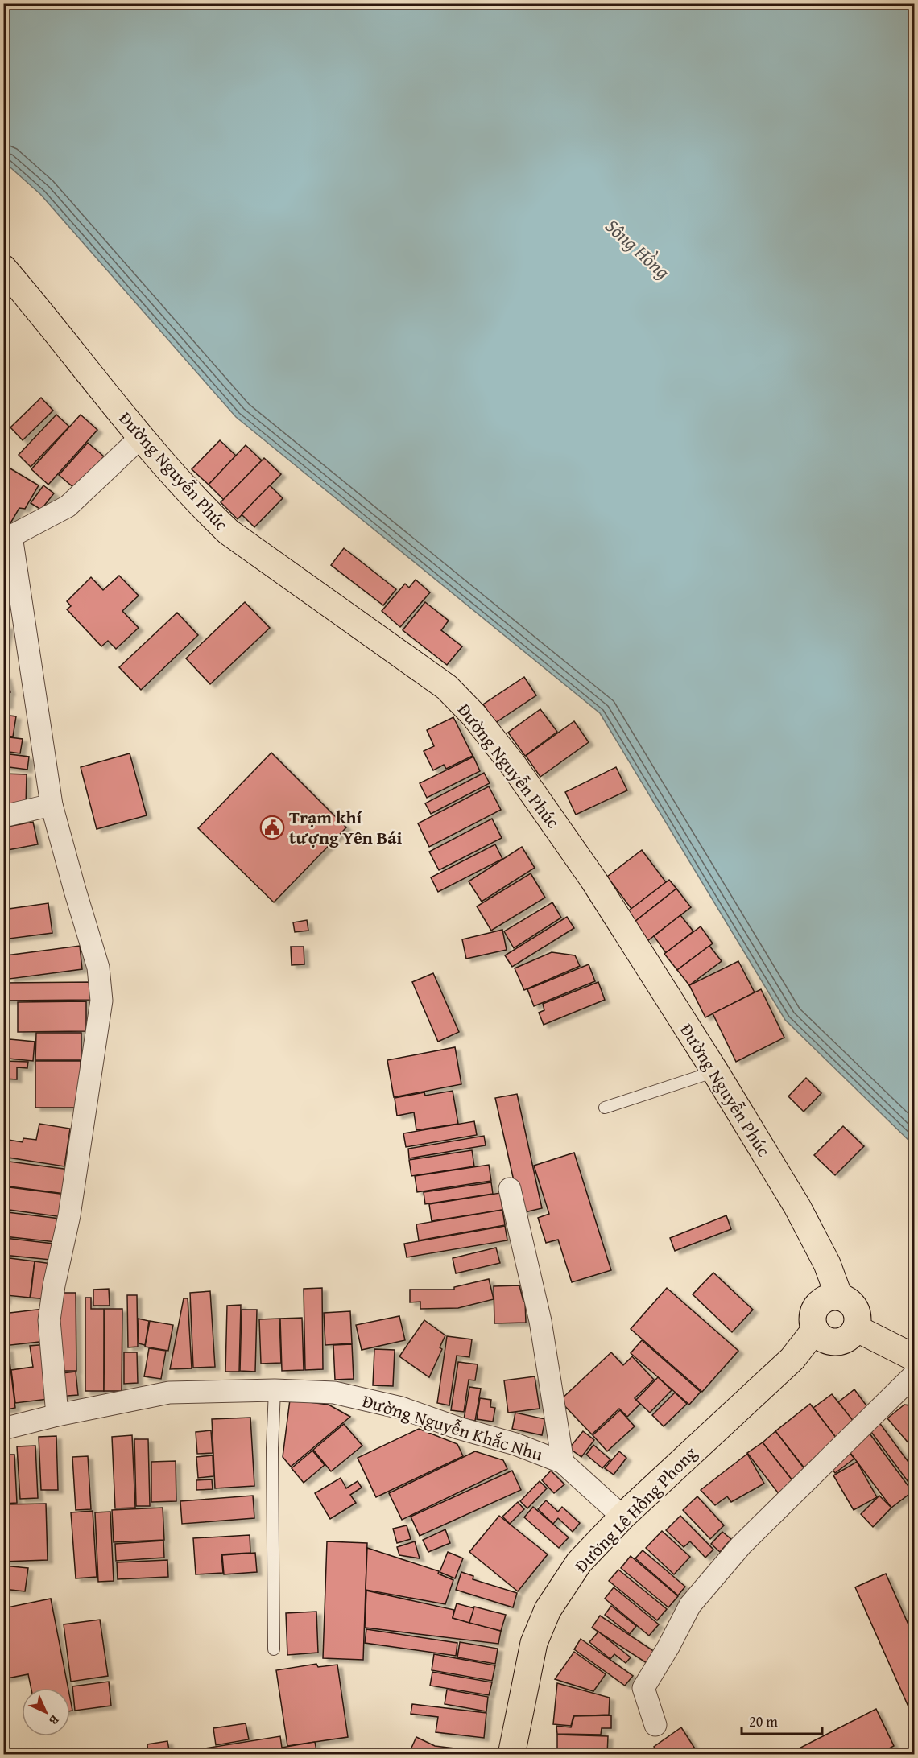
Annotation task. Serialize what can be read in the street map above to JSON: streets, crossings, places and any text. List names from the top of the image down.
{
  "streets": {
    "main road": ["Đường Nguyễn Phúc", "Đường Lê Hồng Phong"],
    "street": ["Đường Nguyễn Khắc Nhu"]
  },
  "crossings": [
    ["Đường Nguyễn Phúc", "Đường Lê Hồng Phong"],
    ["Đường Nguyễn Khắc Nhu", "Đường Lê Hồng Phong"]
  ],
  "water": ["Sông Hồng"],
  "places": {
    "public building": ["Trạm khí tượng Yên Bái"]
  },
  "scale_bar": "20 m",
  "north": "bottom right"
}
